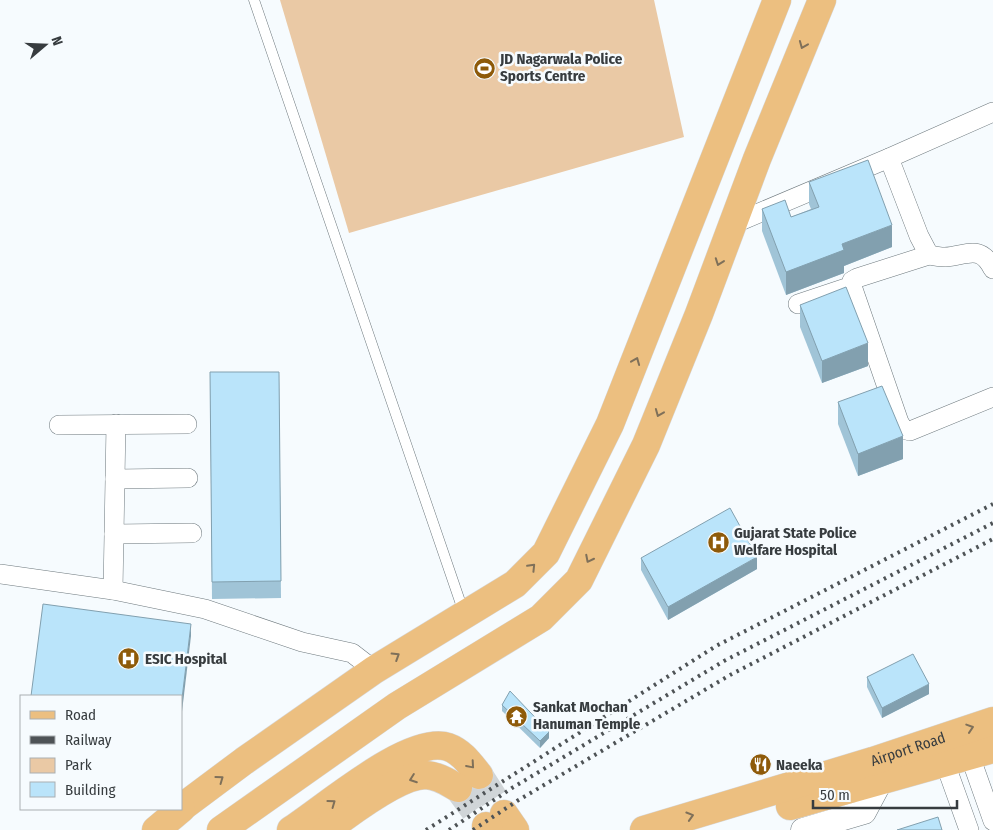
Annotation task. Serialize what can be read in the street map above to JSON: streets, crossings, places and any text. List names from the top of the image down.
{
  "streets": {
    "main road": ["Airport Road"]
  },
  "places": {
    "sports": ["JD Nagarwala Police Sports Centre"],
    "hospital": ["Gujarat State Police Welfare Hospital", "ESIC Hospital"],
    "temple": ["Sankat Mochan Hanuman Temple"],
    "restaurant": ["Naeeka"]
  },
  "legend": [
    "Road",
    "Railway",
    "Park",
    "Building"
  ],
  "scale_bar": "50 m",
  "north": "right"
}
